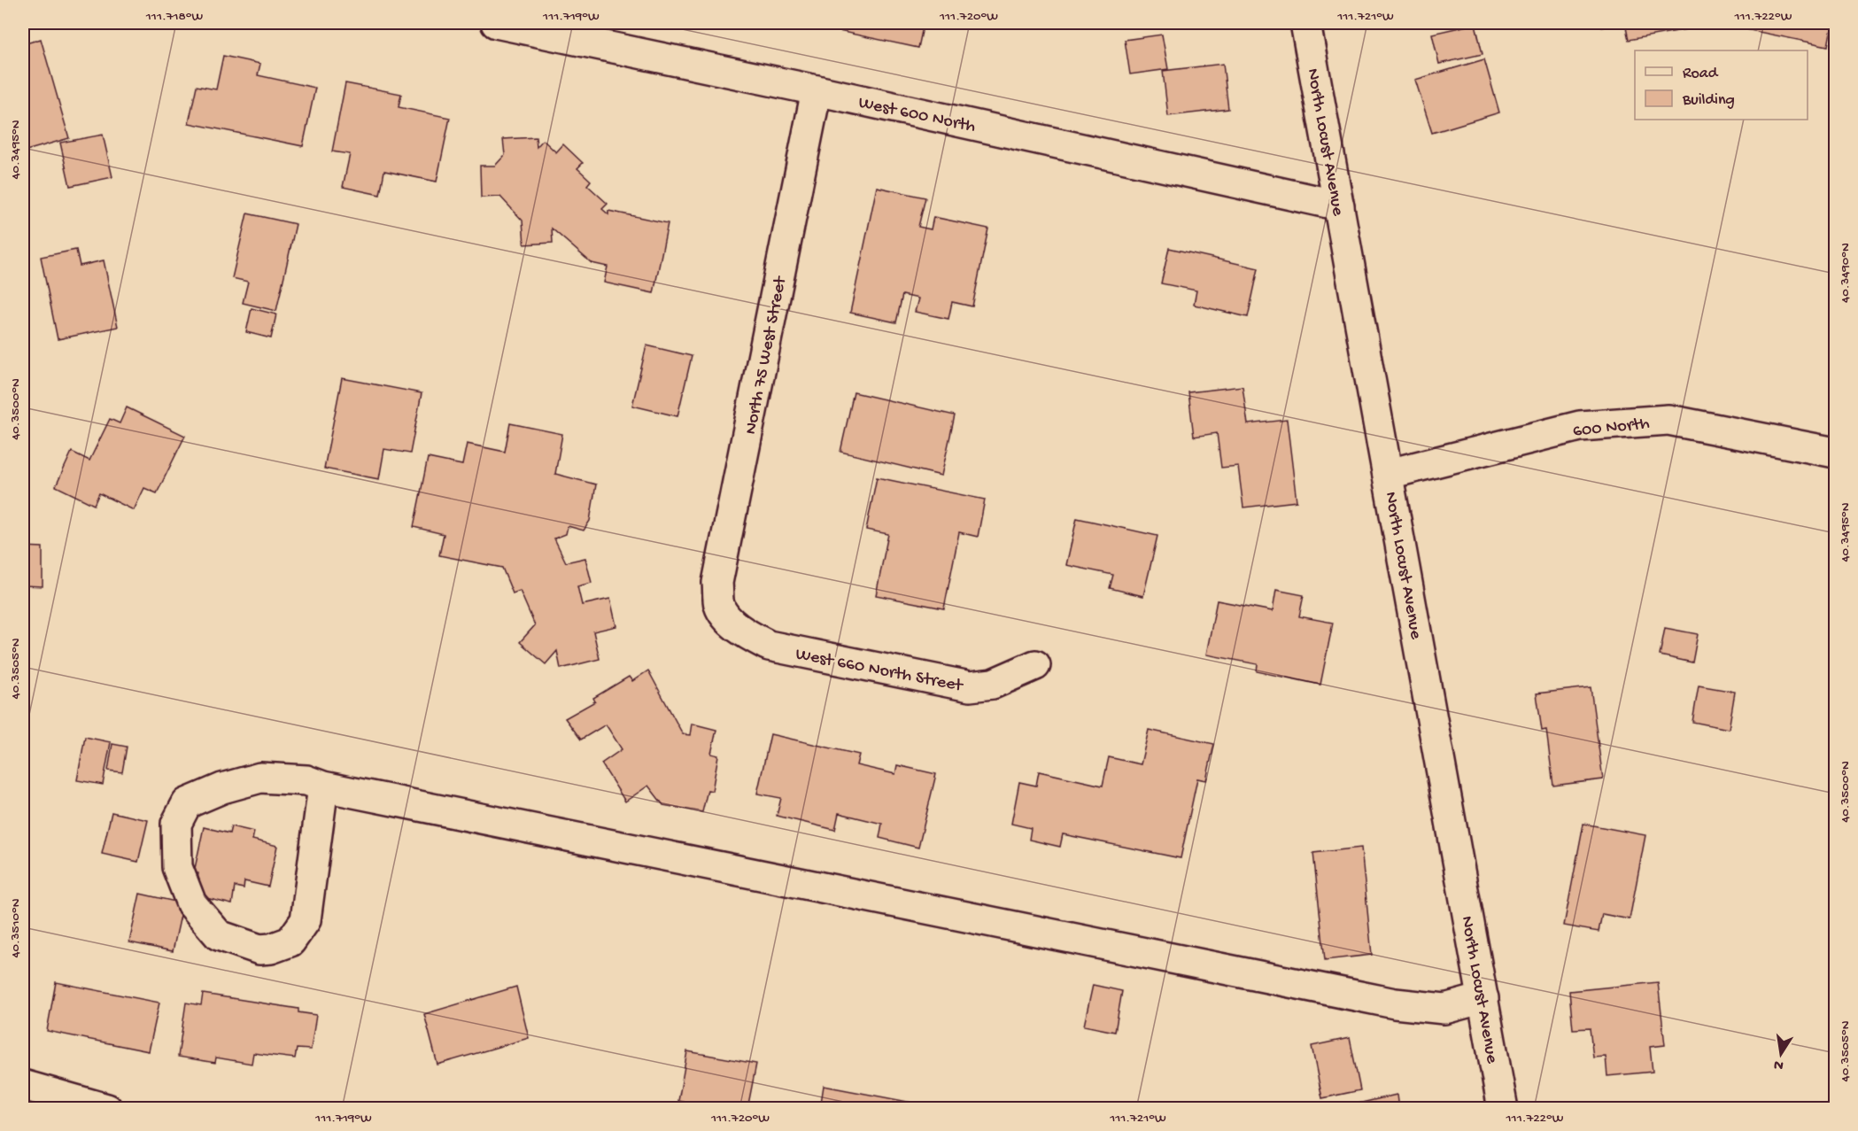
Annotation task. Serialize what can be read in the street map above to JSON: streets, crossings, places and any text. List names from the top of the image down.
{
  "streets": {
    "street": [
      "West 600 North",
      "North Locust Avenue",
      "North 75 West Street",
      "600 North",
      "West 660 North Street"
    ]
  },
  "crossings": [
    ["West 600 North", "North Locust Avenue"],
    ["West 600 North", "North 75 West Street"],
    ["North Locust Avenue", "600 North"],
    ["North 75 West Street", "West 660 North Street"]
  ],
  "legend": ["Road", "Building"],
  "north": "bottom",
  "coordinates": [
    "111.718°W",
    "111.719°W",
    "111.720°W",
    "111.721°W",
    "111.722°W",
    "40.3495°N",
    "40.3490°N",
    "40.3500°N",
    "40.3505°N",
    "40.3510°N"
  ]
}
